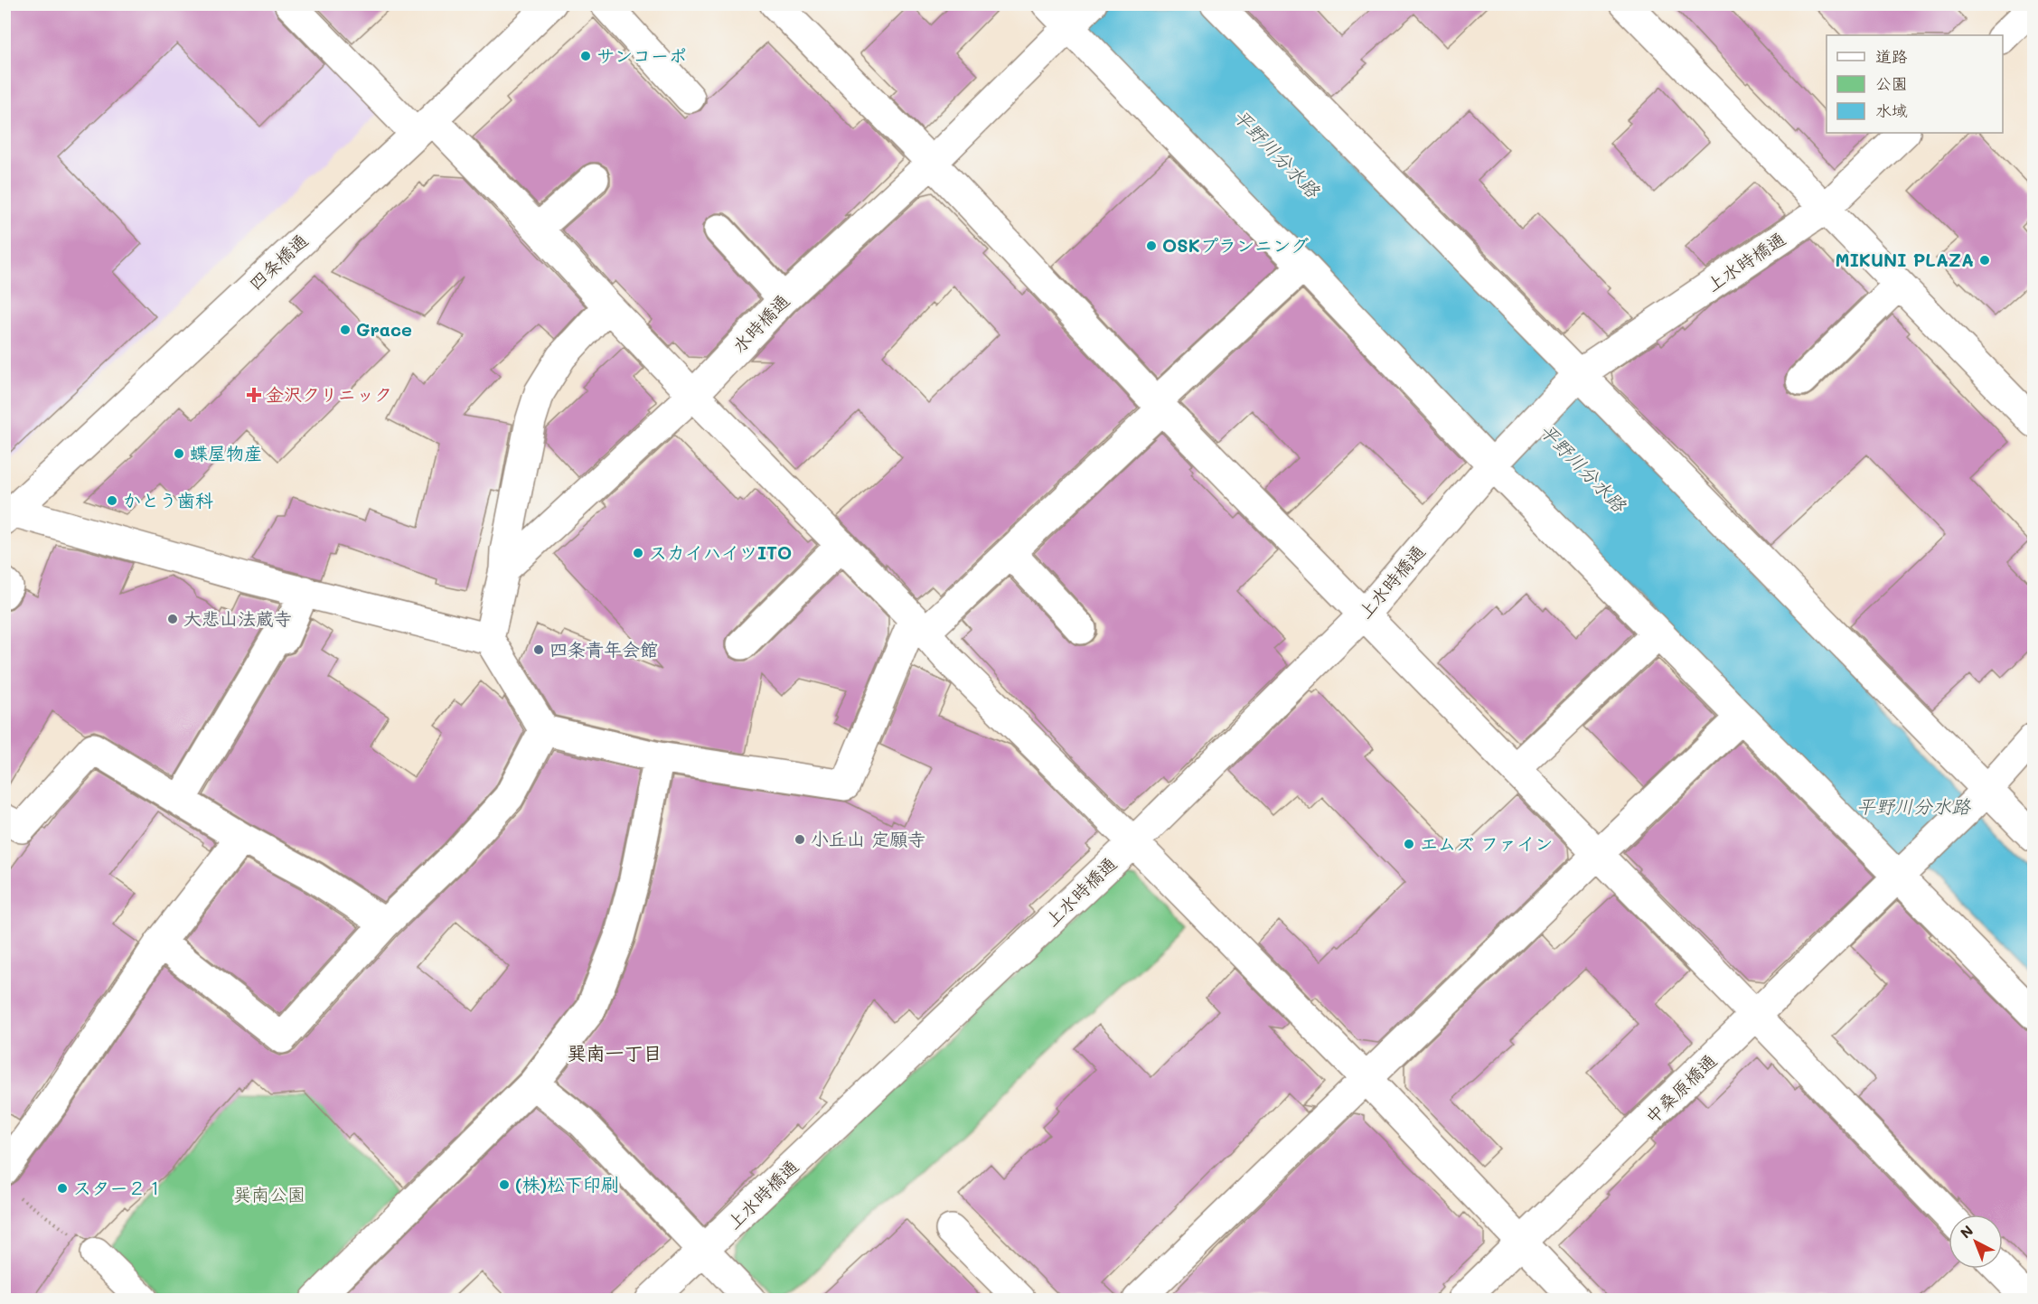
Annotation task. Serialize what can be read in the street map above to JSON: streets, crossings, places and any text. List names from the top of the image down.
{
  "streets": {
    "street": [
      "四条橋通",
      "上水時橋通",
      "水時橋通",
      "中桑原橋通"
    ]
  },
  "districts": ["巽南一丁目"],
  "water": ["平野川分水路"],
  "parks": ["巽南公園"],
  "places": {
    "other": [
      "サンコーポ",
      "OSKプランニング",
      "MIKUNI PLAZA",
      "Grace",
      "蝶屋物産",
      "かとう歯科",
      "スカイハイツITO",
      "大悲山法蔵寺",
      "四条青年会館",
      "小丘山 定願寺",
      "エムズ ファイン",
      "(株)松下印刷",
      "スター２１"
    ],
    "health": ["金沢クリニック"]
  },
  "legend": ["道路", "公園", "水域"],
  "north": "top left"
}
